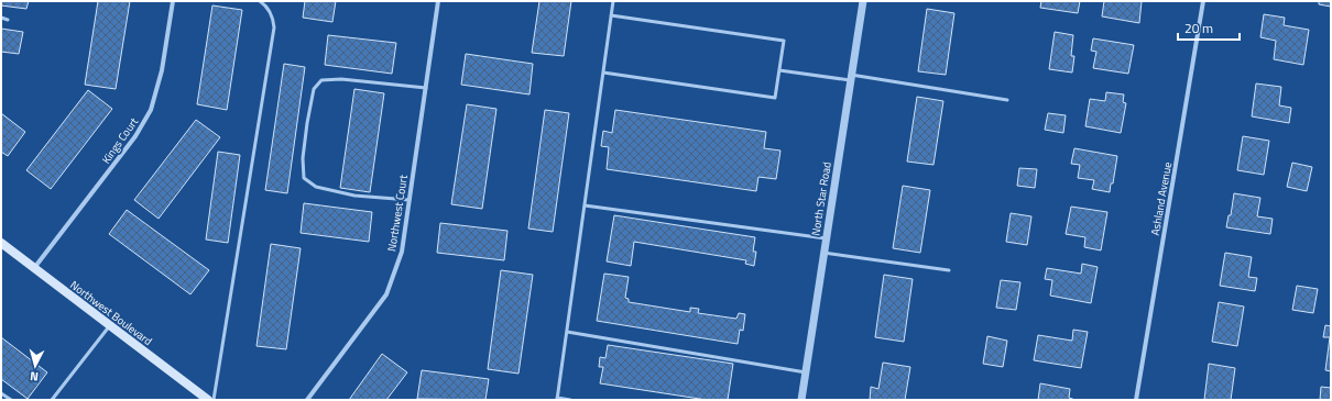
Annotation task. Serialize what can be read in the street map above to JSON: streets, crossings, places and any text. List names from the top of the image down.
{
  "streets": {
    "main road": ["Northwest Boulevard"],
    "street": [
      "Kings Court",
      "North Star Road",
      "Ashland Avenue",
      "Northwest Court"
    ]
  },
  "crossings": [
    ["Kings Court", "Northwest Boulevard"]
  ],
  "scale_bar": "20 m",
  "north": "bottom"
}
